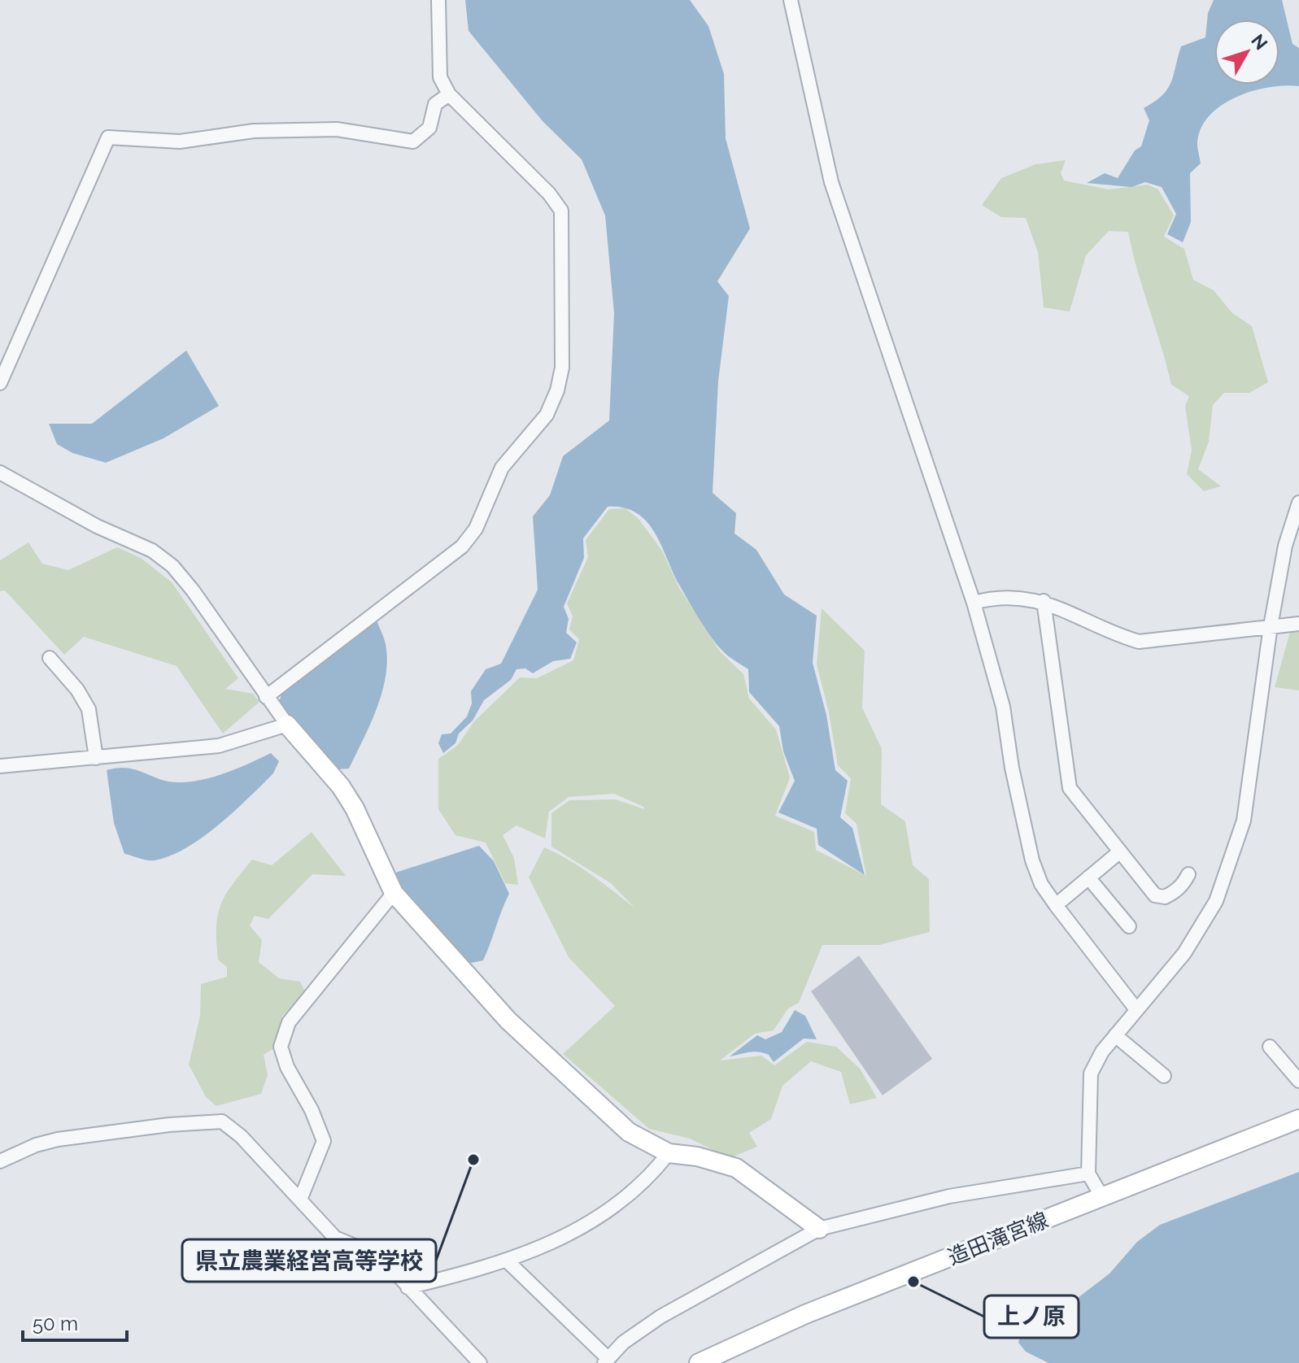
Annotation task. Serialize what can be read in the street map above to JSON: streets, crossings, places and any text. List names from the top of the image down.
{
  "streets": {
    "street": ["造田滝宮線"]
  },
  "places": ["県立農業経営高等学校", "上ノ原"],
  "scale_bar": "50 m",
  "north": "top right"
}
